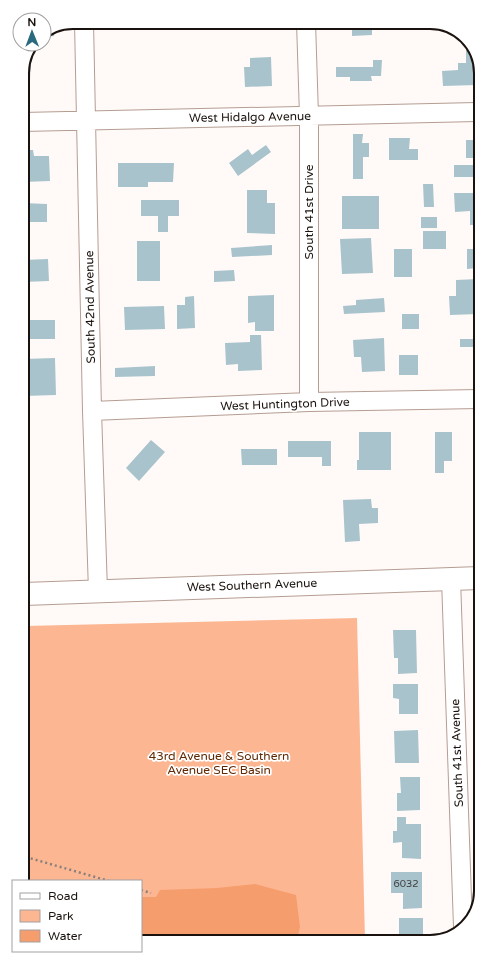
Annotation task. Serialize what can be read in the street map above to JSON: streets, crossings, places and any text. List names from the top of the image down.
{
  "streets": {
    "main road": ["West Southern Avenue"],
    "street": [
      "West Hidalgo Avenue",
      "South 41st Drive",
      "South 42nd Avenue",
      "West Huntington Drive",
      "South 41st Avenue"
    ]
  },
  "crossings": [
    ["West Hidalgo Avenue", "South 41st Drive"],
    ["West Hidalgo Avenue", "South 42nd Avenue"],
    ["South 41st Drive", "West Huntington Drive"],
    ["South 42nd Avenue", "West Huntington Drive"],
    ["South 42nd Avenue", "West Southern Avenue"],
    ["West Southern Avenue", "South 41st Avenue"]
  ],
  "parks": ["43rd Avenue & Southern Avenue SEC Basin"],
  "house_numbers": ["6032"],
  "legend": ["Road", "Park", "Water"],
  "north": "top"
}
